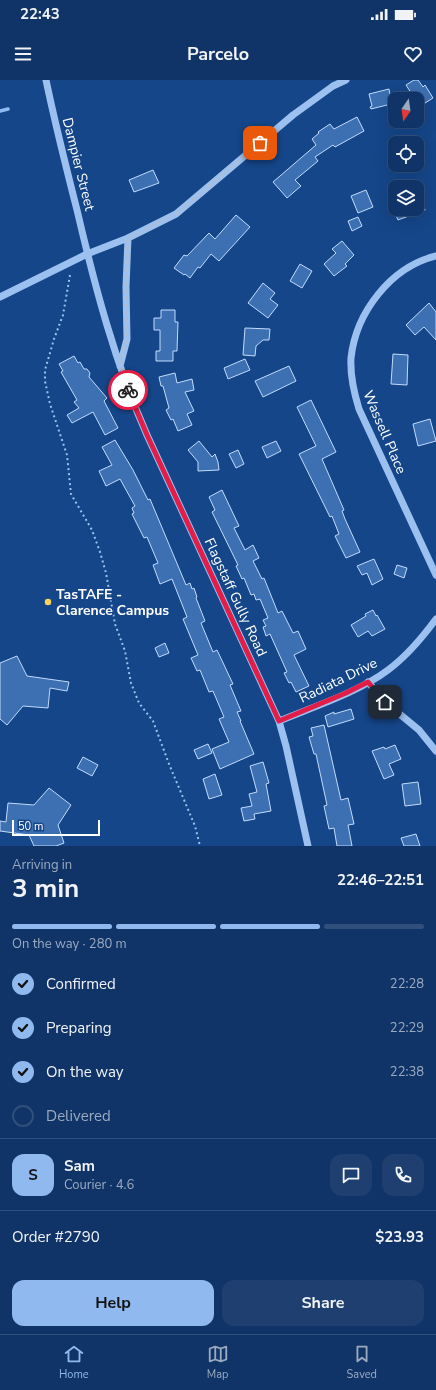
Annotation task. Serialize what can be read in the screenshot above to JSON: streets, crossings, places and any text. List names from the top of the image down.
{
  "streets": {
    "street": [
      "Dampier Street",
      "Wassell Place",
      "Flagstaff Gully Road",
      "Radiata Drive"
    ]
  },
  "crossings": [
    ["Dampier Street", "Flagstaff Gully Road"],
    ["Flagstaff Gully Road", "Radiata Drive"]
  ],
  "places": ["TasTAFE - Clarence Campus"],
  "scale_bar": "50 m",
  "north": "bottom",
  "page": {
    "status": "22:43",
    "header": "Parcelo",
    "scale": "50 m",
    "heading": ["3 min", "Arriving in", "22:46–22:51"],
    "panel": [
      "Sam",
      "Courier · 4.6",
      "Order #2790",
      "$23.93"
    ],
    "bar": "On the way · 280 m",
    "list": [
      ["Confirmed", "22:28"],
      ["Preparing", "22:29"],
      ["On the way", "22:38"],
      "Delivered"
    ],
    "round": "S",
    "buttons": ["Help", "Share"],
    "tabs": ["Home", "Map", "Saved"]
  }
}
